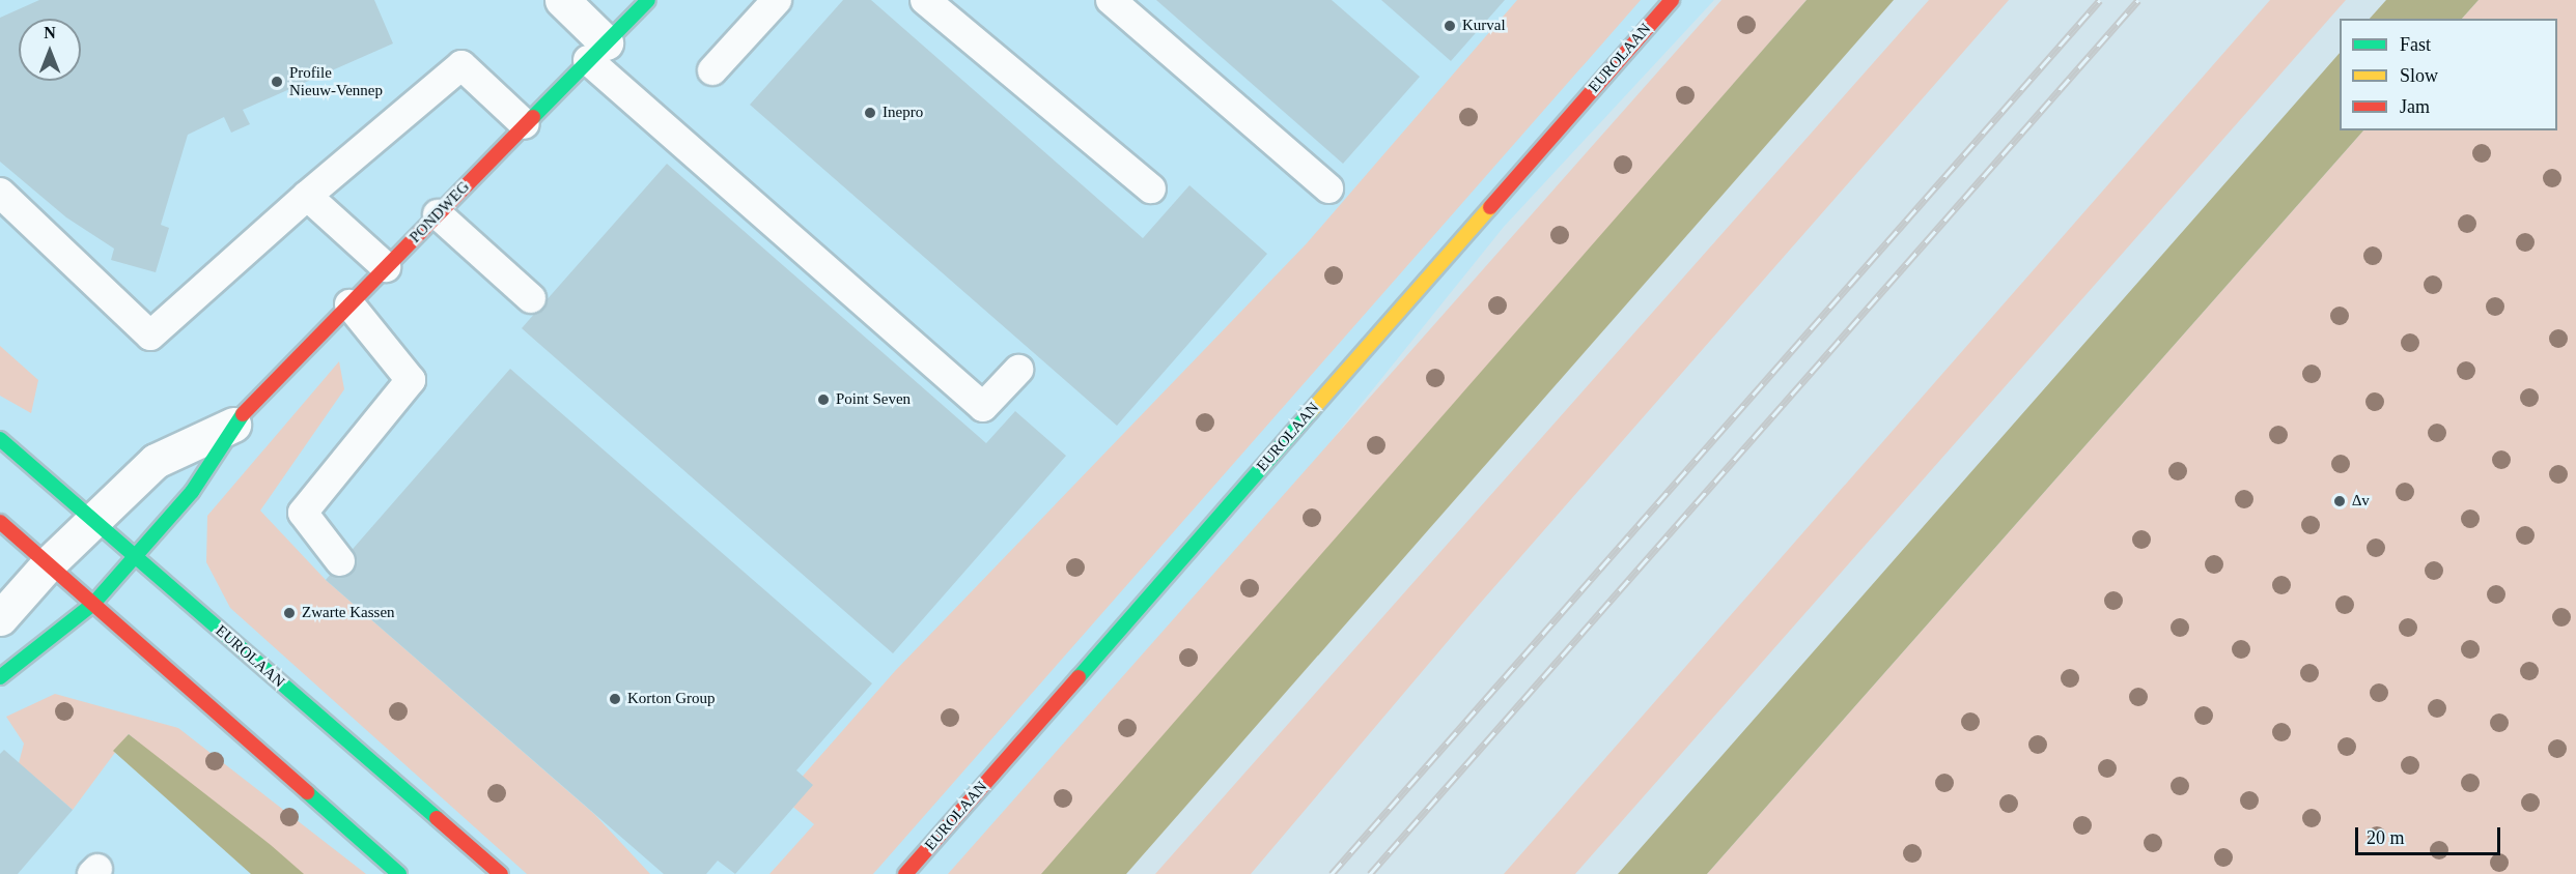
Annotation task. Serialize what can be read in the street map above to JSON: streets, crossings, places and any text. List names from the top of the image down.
{
  "streets": {
    "main road": ["EUROLAAN", "PONDWEG"]
  },
  "crossings": [
    ["EUROLAAN", "PONDWEG"]
  ],
  "places": [
    "Kurval",
    "Profile Nieuw-Vennep",
    "Inepro",
    "Point Seven",
    "∆v",
    "Zwarte Kassen",
    "Korton Group"
  ],
  "legend": ["Fast", "Slow", "Jam"],
  "scale_bar": "20 m",
  "north": "top"
}
